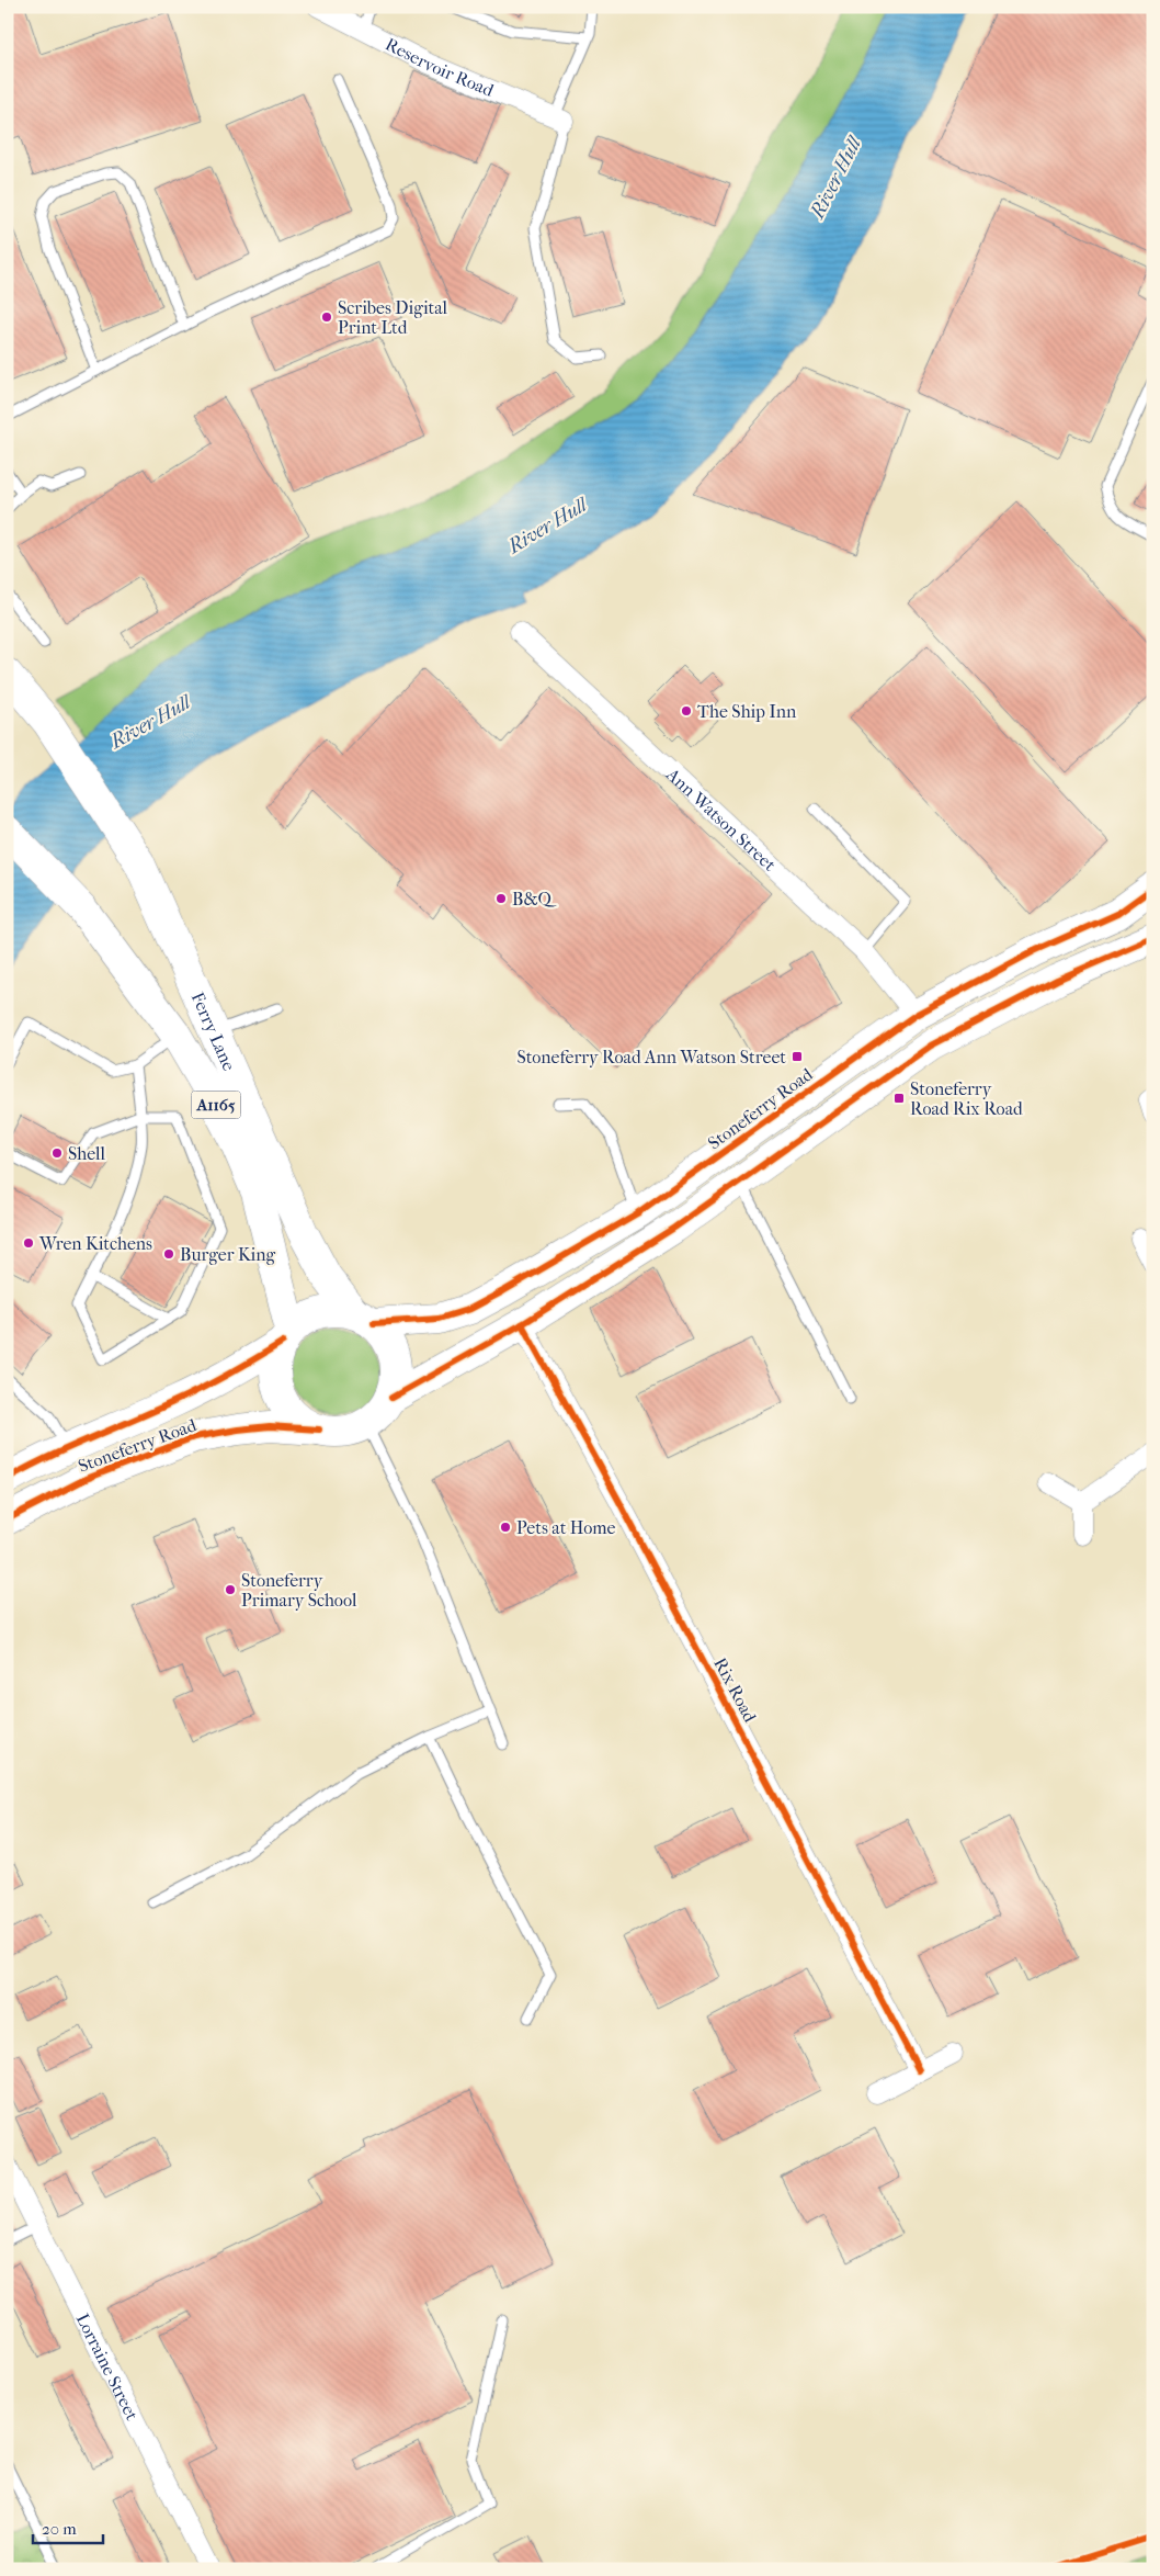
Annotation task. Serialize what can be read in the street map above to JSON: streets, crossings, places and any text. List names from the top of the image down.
{
  "streets": {
    "main road": ["Ferry Lane", "A1165", "Stoneferry Road"],
    "street": [
      "Reservoir Road",
      "Ann Watson Street",
      "Rix Road",
      "Lorraine Street"
    ]
  },
  "crossings": [
    ["Ann Watson Street", "Stoneferry Road"],
    ["Ferry Lane", "Stoneferry Road"]
  ],
  "water": ["River Hull"],
  "places": {
    "other": [
      "Scribes Digital Print Ltd",
      "The Ship Inn",
      "B&Q",
      "Shell",
      "Wren Kitchens",
      "Burger King",
      "Pets at Home",
      "Stoneferry Primary School"
    ],
    "transit": ["Stoneferry Road Ann Watson Street", "Stoneferry Road Rix Road"]
  },
  "scale_bar": "20 m"
}
